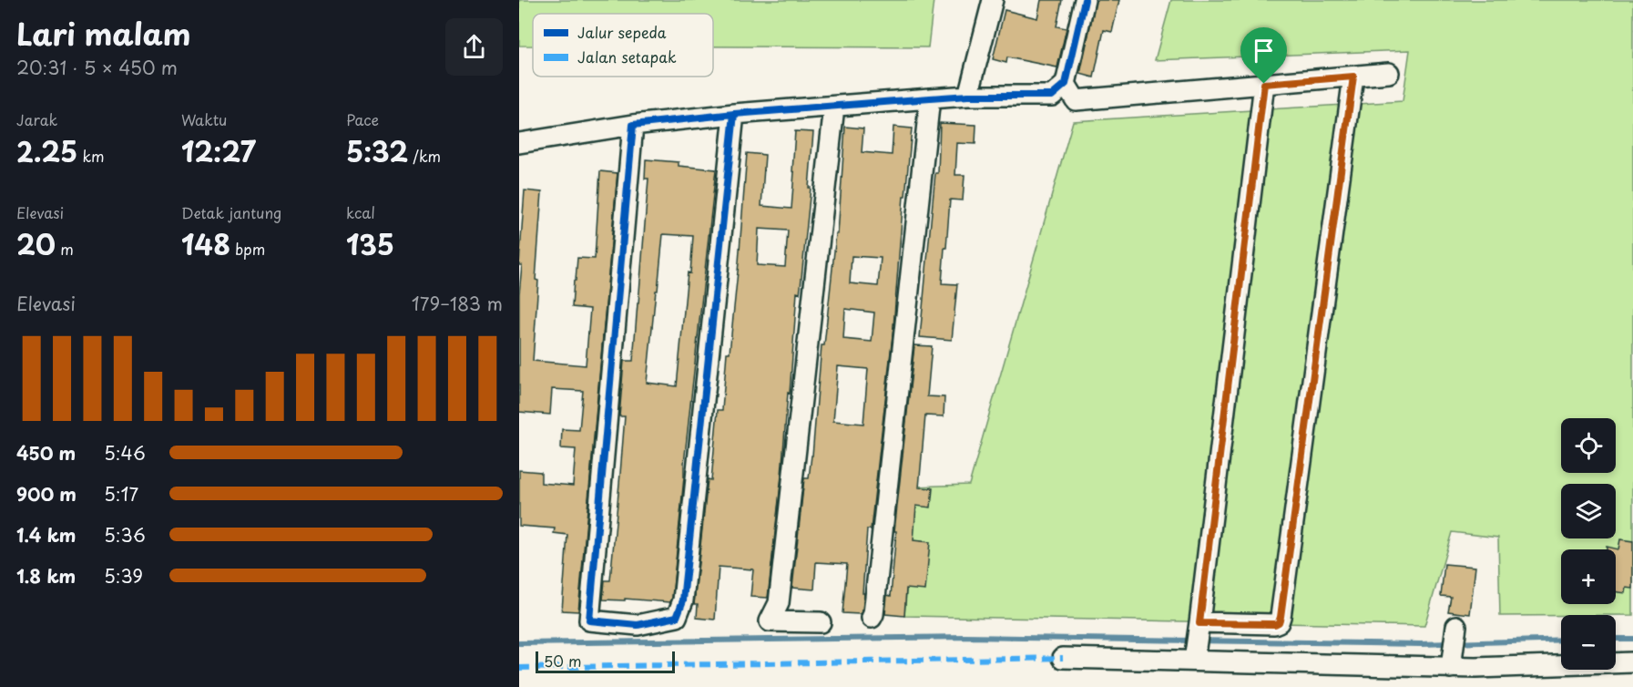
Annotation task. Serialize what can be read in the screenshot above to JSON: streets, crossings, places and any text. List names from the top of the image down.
{
  "legend": ["Jalur sepeda", "Jalan setapak"],
  "scale_bar": "50 m",
  "page": {
    "heading": ["Lari malam", "20:31 · 5 × 450 m"],
    "stats": [
      ["Jarak", "2.25 km"],
      ["Waktu", "12:27"],
      ["Pace", "5:32 /km"],
      ["Elevasi", "20 m"],
      ["Detak jantung", "148 bpm"],
      ["kcal", "135"]
    ],
    "chart": ["Elevasi", "179–183 m"],
    "map_buttons": ["+", "−"],
    "list": [
      {
        "name": "450 m",
        "note": "5:46"
      },
      {
        "name": "900 m",
        "note": "5:17"
      },
      {
        "name": "1.4 km",
        "note": "5:36"
      },
      {
        "name": "1.8 km",
        "note": "5:39"
      }
    ],
    "scale": "50 m"
  }
}
